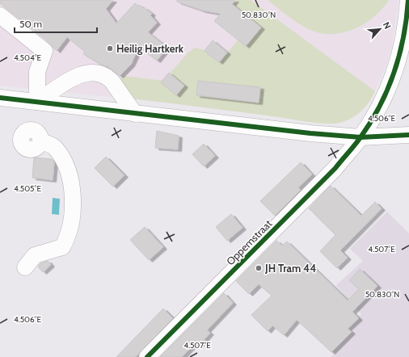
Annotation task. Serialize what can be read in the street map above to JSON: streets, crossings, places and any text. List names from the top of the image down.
{
  "streets": {
    "street": ["Oppemstraat"]
  },
  "places": ["Heilig Hartkerk", "JH Tram 44"],
  "scale_bar": "50 m",
  "north": "top right",
  "coordinates": [
    "50.830°N",
    "4.504°E",
    "4.506°E",
    "4.505°E",
    "4.507°E"
  ]
}
